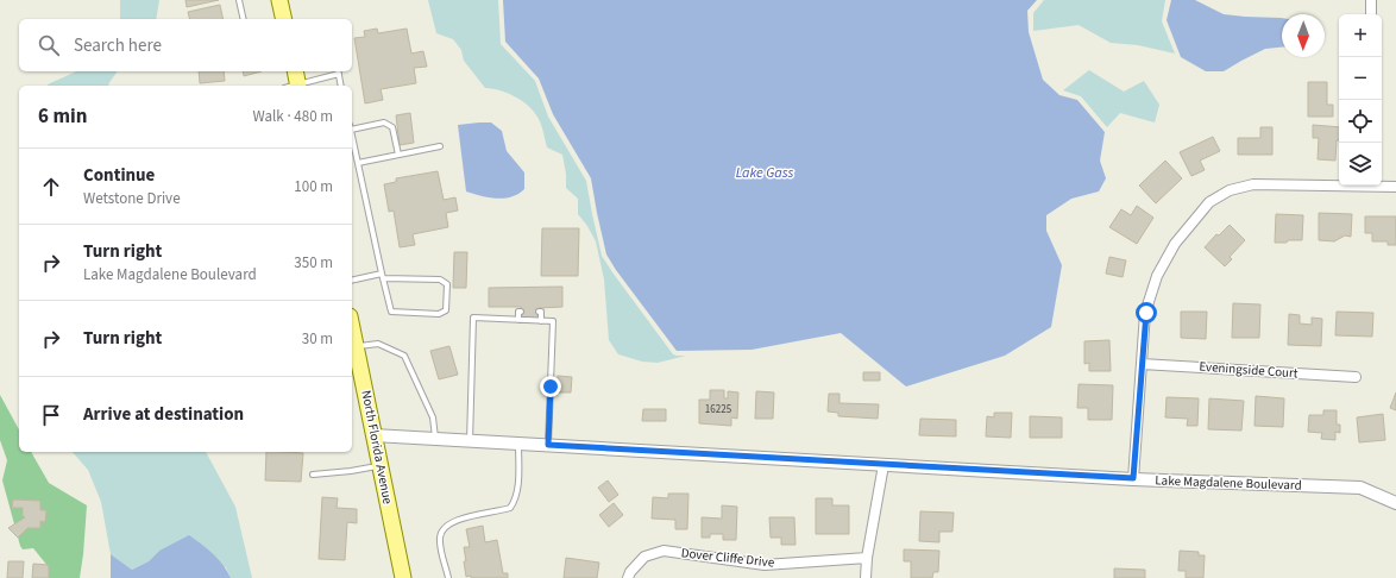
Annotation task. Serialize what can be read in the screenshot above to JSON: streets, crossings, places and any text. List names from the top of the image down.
{
  "streets": {
    "main road": ["North Florida Avenue"],
    "street": ["Eveningside Court", "Lake Magdalene Boulevard", "Dover Cliffe Drive"]
  },
  "crossings": [
    ["North Florida Avenue", "Lake Magdalene Boulevard"]
  ],
  "water": ["Lake Gass"],
  "house_numbers": ["16225"],
  "north": "bottom",
  "page": {
    "map_buttons": ["+", "−"],
    "search": "Search here",
    "heading": ["6 min", "Walk · 480 m"],
    "list": [
      ["Continue", "Wetstone Drive", "100 m"],
      ["Turn right", "Lake Magdalene Boulevard", "350 m"],
      ["Turn right", "30 m"],
      "Arrive at destination"
    ]
  }
}
